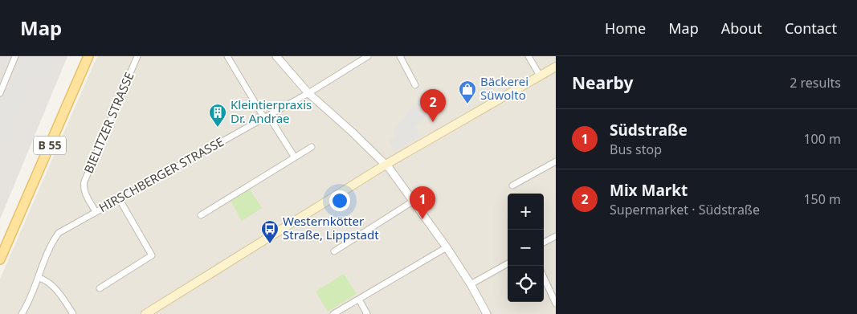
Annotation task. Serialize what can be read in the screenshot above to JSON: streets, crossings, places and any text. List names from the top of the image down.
{
  "streets": {
    "main road": ["B 55"],
    "street": ["BIELITZER STRASSE", "HIRSCHBERGER STRASSE"]
  },
  "crossings": [
    ["BIELITZER STRASSE", "HIRSCHBERGER STRASSE"]
  ],
  "places": {
    "shop": ["Bäckerei Süwolto"],
    "building": ["Kleintierpraxis Dr. Andrae"],
    "bus stop": ["Westernkötter Straße, Lippstadt"]
  },
  "page": {
    "header": "Map",
    "nav": [
      "Home",
      "Map",
      "About",
      "Contact"
    ],
    "heading": ["Nearby", "2 results"],
    "pins": ["2", "1"],
    "list": [
      {
        "mark": "1",
        "name": "Südstraße",
        "note": "Bus stop",
        "value": "100 m"
      },
      {
        "mark": "2",
        "name": "Mix Markt",
        "note": "Supermarket · Südstraße",
        "value": "150 m"
      }
    ],
    "map_buttons": ["+", "−"]
  }
}
